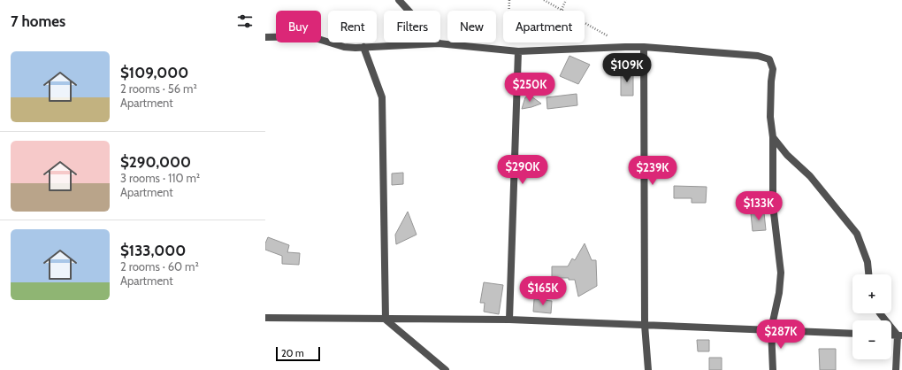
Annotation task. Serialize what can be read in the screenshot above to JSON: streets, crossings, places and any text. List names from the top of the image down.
{
  "scale_bar": "20 m",
  "page": {
    "heading": "7 homes",
    "chip": [
      "Buy",
      "Rent",
      "Filters",
      "New",
      "Apartment"
    ],
    "list": [
      {
        "name": "$109,000",
        "note": "2 rooms · 56 m² · Apartment"
      },
      {
        "name": "$290,000",
        "note": "3 rooms · 110 m² · Apartment"
      },
      {
        "name": "$133,000",
        "note": "2 rooms · 60 m² · Apartment"
      }
    ],
    "price": [
      "$109K",
      "$250K",
      "$290K",
      "$239K",
      "$133K",
      "$165K",
      "$287K"
    ],
    "map_buttons": ["+", "−"],
    "scale": "20 m"
  }
}
